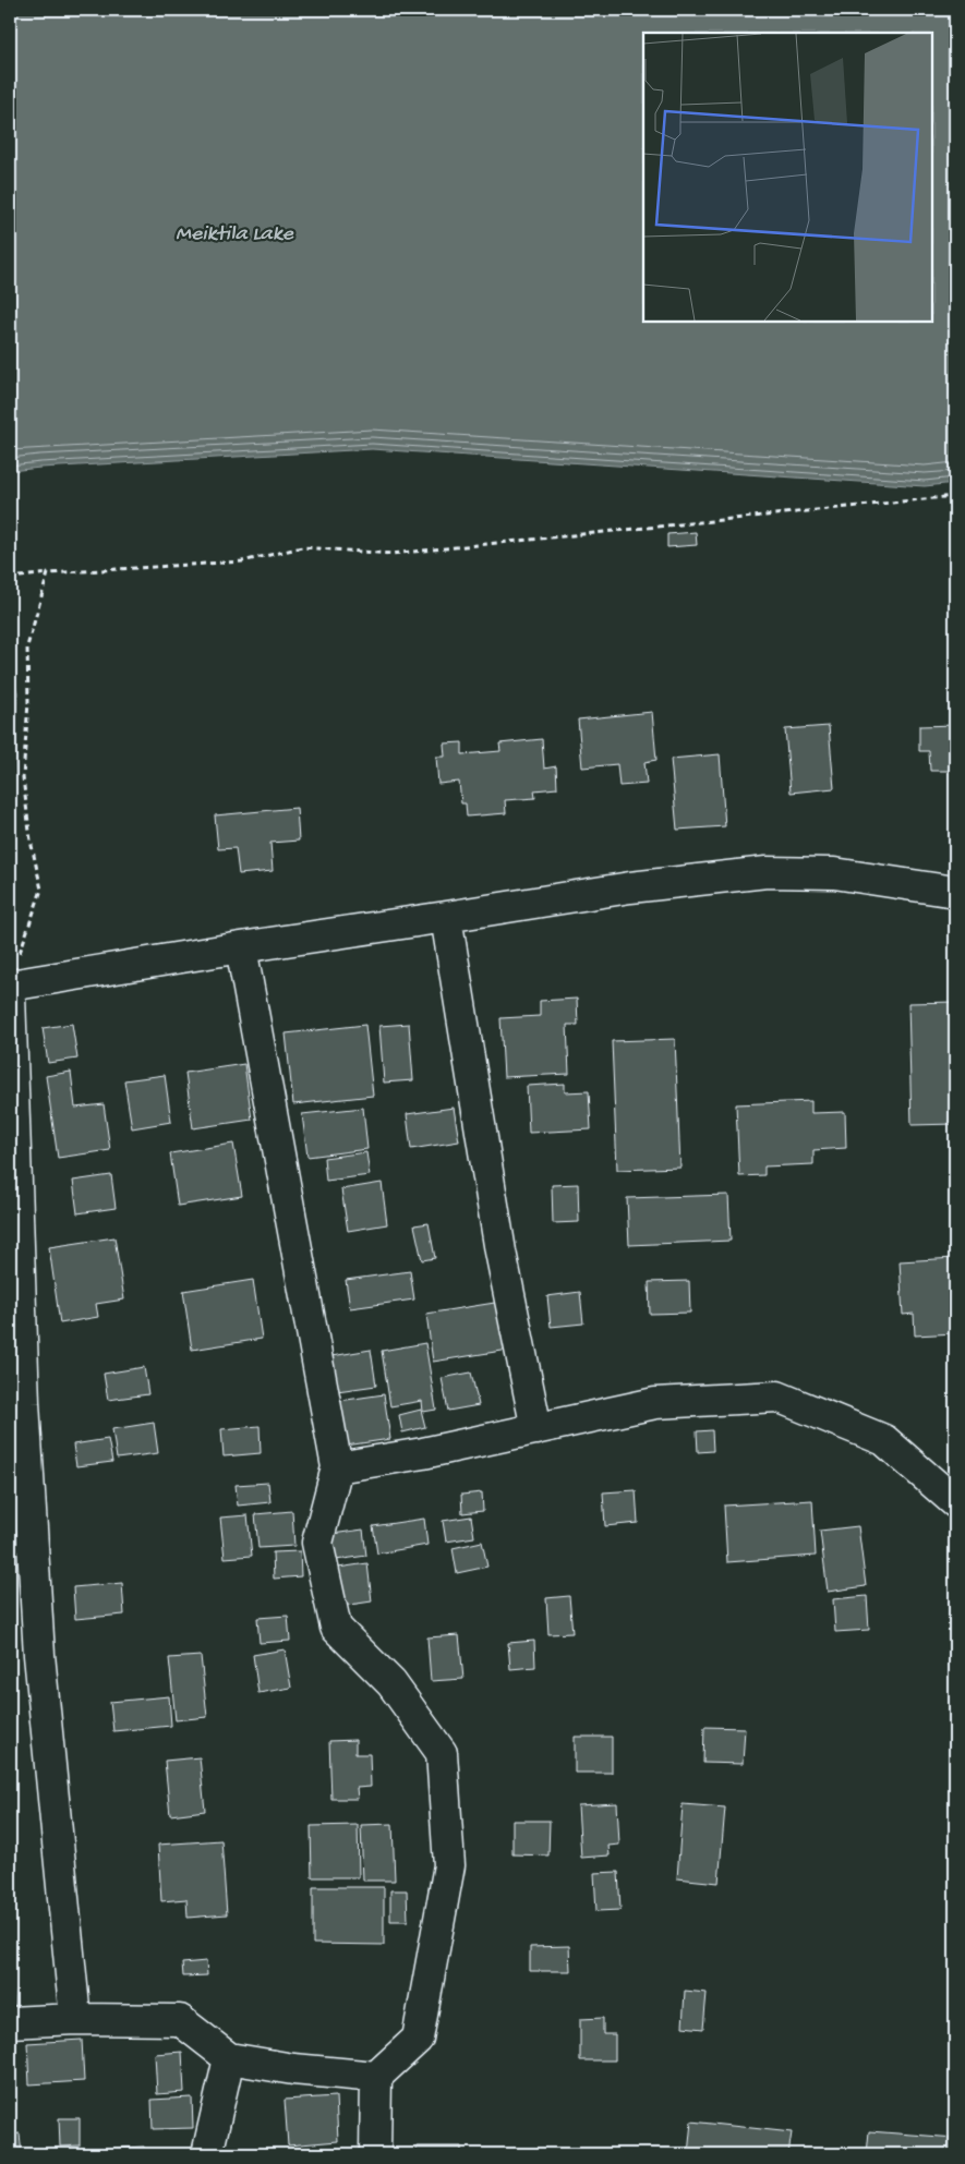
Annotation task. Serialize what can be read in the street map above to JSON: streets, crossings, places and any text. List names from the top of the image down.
{
  "water": ["Meiktila Lake"]
}
